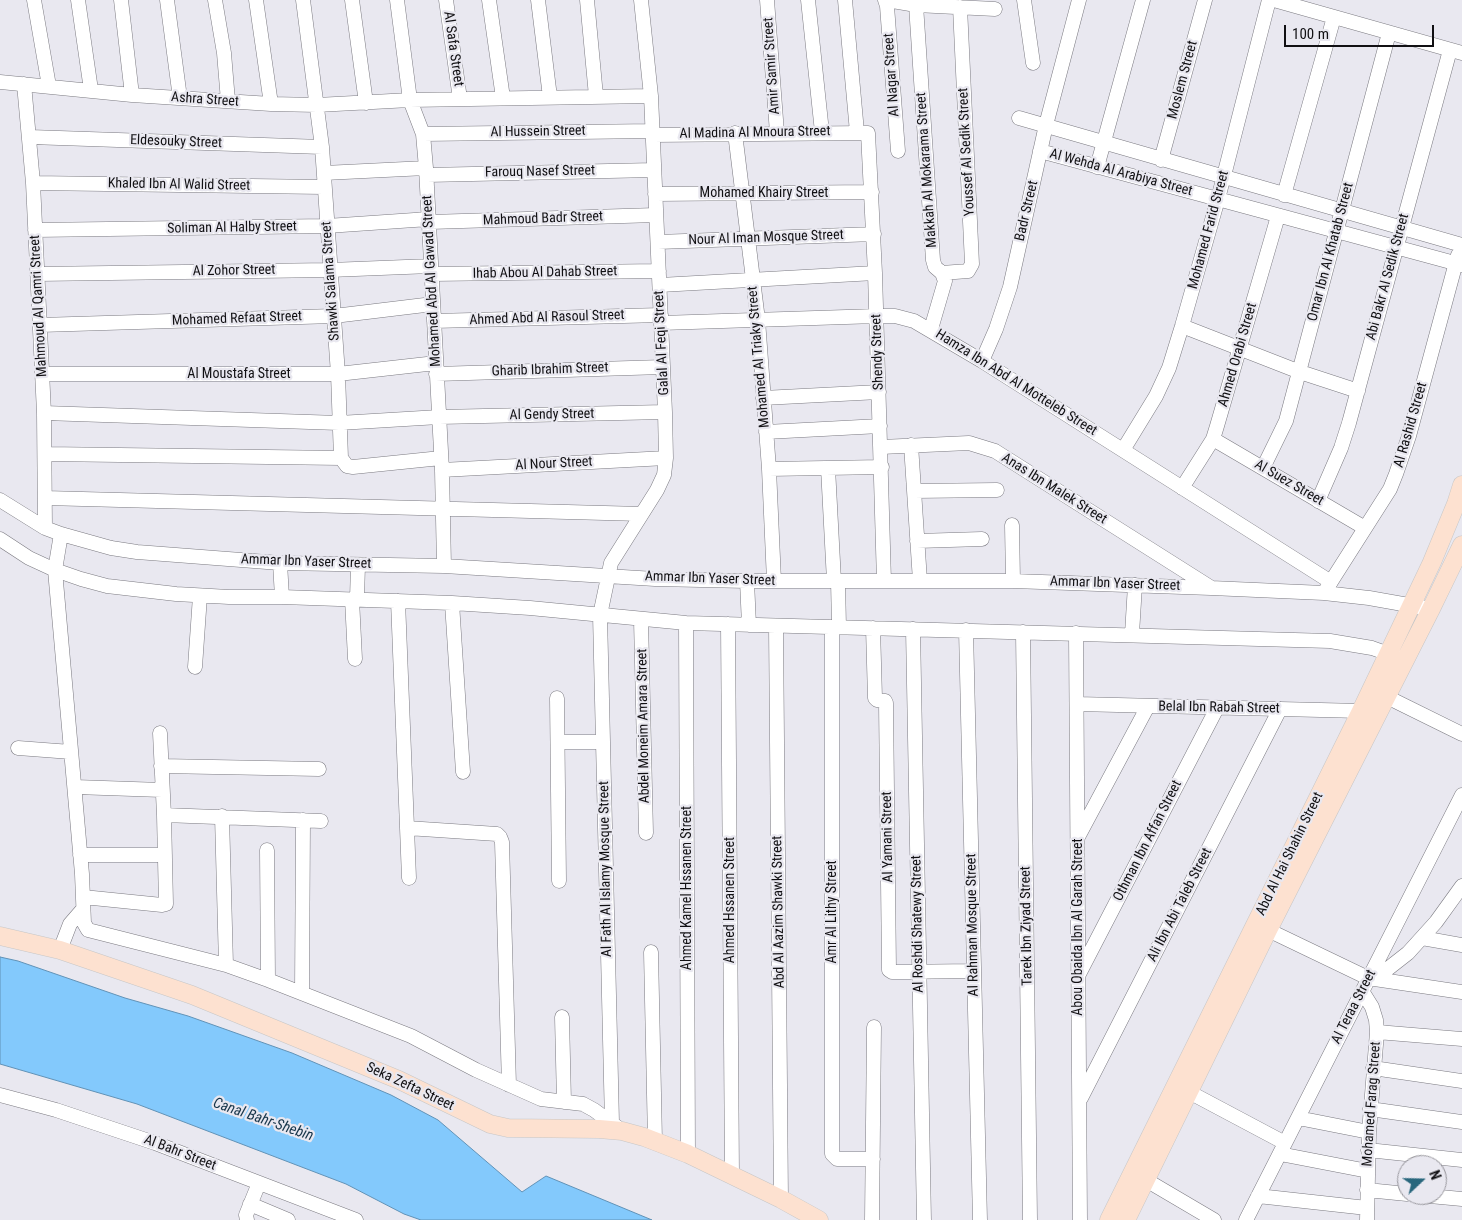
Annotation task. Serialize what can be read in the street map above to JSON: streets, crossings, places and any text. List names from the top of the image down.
{
  "streets": {
    "main road": ["Abd Al Hai Shahin Street", "Seka Zefta Street"],
    "street": [
      "Al Safa Street",
      "Amir Samir Street",
      "Al Nagar Street",
      "Moslem Street",
      "Ashra Street",
      "Al Hussein Street",
      "Al Madina Al Mnoura Street",
      "Eldesouky Street",
      "Youssef Al Sedik Street",
      "Makkah Al Mokarama Street",
      "Farouq Nasef Street",
      "Al Wehda Al Arabiya Street",
      "Khaled Ibn Al Walid Street",
      "Mohamed Khairy Street",
      "Badr Street",
      "Mahmoud Badr Street",
      "Soliman Al Halby Street",
      "Mohamed Farid Street",
      "Nour Al Iman Mosque Street",
      "Omar Ibn Al Khatab Street",
      "Al Zohor Street",
      "Ihab Abou Al Dahab Street",
      "Abi Bakr Al Sedik Street",
      "Shawki Salama Street",
      "Mohamed Abd Al Gawad Street",
      "Mahmoud Al Qamri Street",
      "Ahmed Abd Al Rasoul Street",
      "Mohamed Refaat Street",
      "Galal Al Feqi Street",
      "Shendy Street",
      "Ahmed Orabi Street",
      "Mohamed Al Triaky Street",
      "Gharib Ibrahim Street",
      "Al Moustafa Street",
      "Hamza Ibn Abd Al Motteleb Street",
      "Al Gendy Street",
      "Al Rashid Street",
      "Al Nour Street",
      "Al Suez Street",
      "Anas Ibn Malek Street",
      "Ammar Ibn Yaser Street",
      "Belal Ibn Rabah Street",
      "Abdel Moneim Amara Street",
      "Al Yamani Street",
      "Othman Ibn Affan Street",
      "Al Fath Al Islamy Mosque Street",
      "Ahmed Kamel Hssanen Street",
      "Ahmed Hssanen Street",
      "Ali Ibn Abi Taleb Street",
      "Abd Al Aazim Shawki Street",
      "Amr Al Lithy Street",
      "Al Roshdi Shatewy Street",
      "Al Rahman Mosque Street",
      "Tarek Ibn Ziyad Street",
      "Abou Obaida Ibn Al Garah Street",
      "Al Teraa Street",
      "Mohamed Farag Street",
      "Al Bahr Street"
    ]
  },
  "crossings": [
    ["Al Safa Street", "Ashra Street"],
    ["Amir Samir Street", "Al Madina Al Mnoura Street"],
    ["Moslem Street", "Al Wehda Al Arabiya Street"],
    ["Ashra Street", "Shawki Salama Street"],
    ["Ashra Street", "Mohamed Abd Al Gawad Street"],
    ["Ashra Street", "Mahmoud Al Qamri Street"],
    ["Ashra Street", "Galal Al Feqi Street"],
    ["Al Hussein Street", "Al Madina Al Mnoura Street"],
    ["Al Hussein Street", "Mohamed Abd Al Gawad Street"],
    ["Al Hussein Street", "Galal Al Feqi Street"],
    ["Al Madina Al Mnoura Street", "Galal Al Feqi Street"],
    ["Al Madina Al Mnoura Street", "Shendy Street"],
    ["Al Madina Al Mnoura Street", "Mohamed Al Triaky Street"],
    ["Eldesouky Street", "Shawki Salama Street"],
    ["Eldesouky Street", "Mahmoud Al Qamri Street"],
    ["Youssef Al Sedik Street", "Makkah Al Mokarama Street"],
    ["Makkah Al Mokarama Street", "Hamza Ibn Abd Al Motteleb Street"],
    ["Farouq Nasef Street", "Khaled Ibn Al Walid Street"],
    ["Farouq Nasef Street", "Shawki Salama Street"],
    ["Farouq Nasef Street", "Mohamed Abd Al Gawad Street"],
    ["Farouq Nasef Street", "Galal Al Feqi Street"],
    ["Al Wehda Al Arabiya Street", "Badr Street"],
    ["Al Wehda Al Arabiya Street", "Mohamed Farid Street"],
    ["Al Wehda Al Arabiya Street", "Omar Ibn Al Khatab Street"],
    ["Al Wehda Al Arabiya Street", "Abi Bakr Al Sedik Street"],
    ["Al Wehda Al Arabiya Street", "Ahmed Orabi Street"],
    ["Al Wehda Al Arabiya Street", "Al Rashid Street"],
    ["Khaled Ibn Al Walid Street", "Shawki Salama Street"],
    ["Khaled Ibn Al Walid Street", "Mahmoud Al Qamri Street"],
    ["Mohamed Khairy Street", "Galal Al Feqi Street"],
    ["Mohamed Khairy Street", "Shendy Street"],
    ["Mohamed Khairy Street", "Mohamed Al Triaky Street"],
    ["Badr Street", "Hamza Ibn Abd Al Motteleb Street"],
    ["Mahmoud Badr Street", "Soliman Al Halby Street"],
    ["Mahmoud Badr Street", "Mohamed Abd Al Gawad Street"],
    ["Mahmoud Badr Street", "Galal Al Feqi Street"],
    ["Soliman Al Halby Street", "Shawki Salama Street"],
    ["Soliman Al Halby Street", "Mohamed Abd Al Gawad Street"],
    ["Soliman Al Halby Street", "Mahmoud Al Qamri Street"],
    ["Mohamed Farid Street", "Hamza Ibn Abd Al Motteleb Street"],
    ["Nour Al Iman Mosque Street", "Galal Al Feqi Street"],
    ["Nour Al Iman Mosque Street", "Shendy Street"],
    ["Nour Al Iman Mosque Street", "Mohamed Al Triaky Street"],
    ["Omar Ibn Al Khatab Street", "Al Suez Street"],
    ["Al Zohor Street", "Ihab Abou Al Dahab Street"],
    ["Al Zohor Street", "Shawki Salama Street"],
    ["Al Zohor Street", "Mohamed Abd Al Gawad Street"],
    ["Al Zohor Street", "Mahmoud Al Qamri Street"],
    ["Ihab Abou Al Dahab Street", "Mohamed Abd Al Gawad Street"],
    ["Ihab Abou Al Dahab Street", "Galal Al Feqi Street"],
    ["Ihab Abou Al Dahab Street", "Shendy Street"],
    ["Ihab Abou Al Dahab Street", "Mohamed Al Triaky Street"],
    ["Abi Bakr Al Sedik Street", "Al Suez Street"],
    ["Shawki Salama Street", "Mohamed Refaat Street"],
    ["Shawki Salama Street", "Al Moustafa Street"],
    ["Shawki Salama Street", "Al Gendy Street"],
    ["Mohamed Abd Al Gawad Street", "Ahmed Abd Al Rasoul Street"],
    ["Mohamed Abd Al Gawad Street", "Mohamed Refaat Street"],
    ["Mohamed Abd Al Gawad Street", "Gharib Ibrahim Street"],
    ["Mohamed Abd Al Gawad Street", "Al Moustafa Street"],
    ["Mohamed Abd Al Gawad Street", "Al Gendy Street"],
    ["Mohamed Abd Al Gawad Street", "Al Nour Street"],
    ["Mohamed Abd Al Gawad Street", "Ammar Ibn Yaser Street"],
    ["Mahmoud Al Qamri Street", "Mohamed Refaat Street"],
    ["Mahmoud Al Qamri Street", "Al Moustafa Street"],
    ["Mahmoud Al Qamri Street", "Al Gendy Street"],
    ["Mahmoud Al Qamri Street", "Ammar Ibn Yaser Street"],
    ["Ahmed Abd Al Rasoul Street", "Galal Al Feqi Street"],
    ["Ahmed Abd Al Rasoul Street", "Hamza Ibn Abd Al Motteleb Street"],
    ["Galal Al Feqi Street", "Gharib Ibrahim Street"],
    ["Galal Al Feqi Street", "Hamza Ibn Abd Al Motteleb Street"],
    ["Galal Al Feqi Street", "Al Gendy Street"],
    ["Galal Al Feqi Street", "Al Nour Street"],
    ["Galal Al Feqi Street", "Ammar Ibn Yaser Street"],
    ["Galal Al Feqi Street", "Al Fath Al Islamy Mosque Street"],
    ["Shendy Street", "Hamza Ibn Abd Al Motteleb Street"],
    ["Shendy Street", "Anas Ibn Malek Street"],
    ["Shendy Street", "Ammar Ibn Yaser Street"],
    ["Ahmed Orabi Street", "Hamza Ibn Abd Al Motteleb Street"],
    ["Ahmed Orabi Street", "Al Suez Street"],
    ["Mohamed Al Triaky Street", "Hamza Ibn Abd Al Motteleb Street"],
    ["Mohamed Al Triaky Street", "Ammar Ibn Yaser Street"],
    ["Gharib Ibrahim Street", "Al Moustafa Street"],
    ["Hamza Ibn Abd Al Motteleb Street", "Al Rashid Street"],
    ["Hamza Ibn Abd Al Motteleb Street", "Ammar Ibn Yaser Street"],
    ["Al Rashid Street", "Al Suez Street"],
    ["Al Rashid Street", "Ammar Ibn Yaser Street"],
    ["Anas Ibn Malek Street", "Ammar Ibn Yaser Street"],
    ["Ammar Ibn Yaser Street", "Abd Al Hai Shahin Street"],
    ["Ammar Ibn Yaser Street", "Amr Al Lithy Street"],
    ["Belal Ibn Rabah Street", "Othman Ibn Affan Street"],
    ["Belal Ibn Rabah Street", "Abd Al Hai Shahin Street"],
    ["Belal Ibn Rabah Street", "Ali Ibn Abi Taleb Street"],
    ["Belal Ibn Rabah Street", "Abou Obaida Ibn Al Garah Street"],
    ["Al Yamani Street", "Al Roshdi Shatewy Street"],
    ["Al Yamani Street", "Al Rahman Mosque Street"],
    ["Othman Ibn Affan Street", "Abou Obaida Ibn Al Garah Street"],
    ["Al Fath Al Islamy Mosque Street", "Seka Zefta Street"],
    ["Ahmed Kamel Hssanen Street", "Seka Zefta Street"],
    ["Ahmed Hssanen Street", "Seka Zefta Street"],
    ["Ali Ibn Abi Taleb Street", "Abou Obaida Ibn Al Garah Street"],
    ["Abd Al Aazim Shawki Street", "Seka Zefta Street"],
    ["Al Teraa Street", "Mohamed Farag Street"]
  ],
  "water": ["Canal Bahr-Shebin"],
  "scale_bar": "100 m",
  "north": "right"
}
